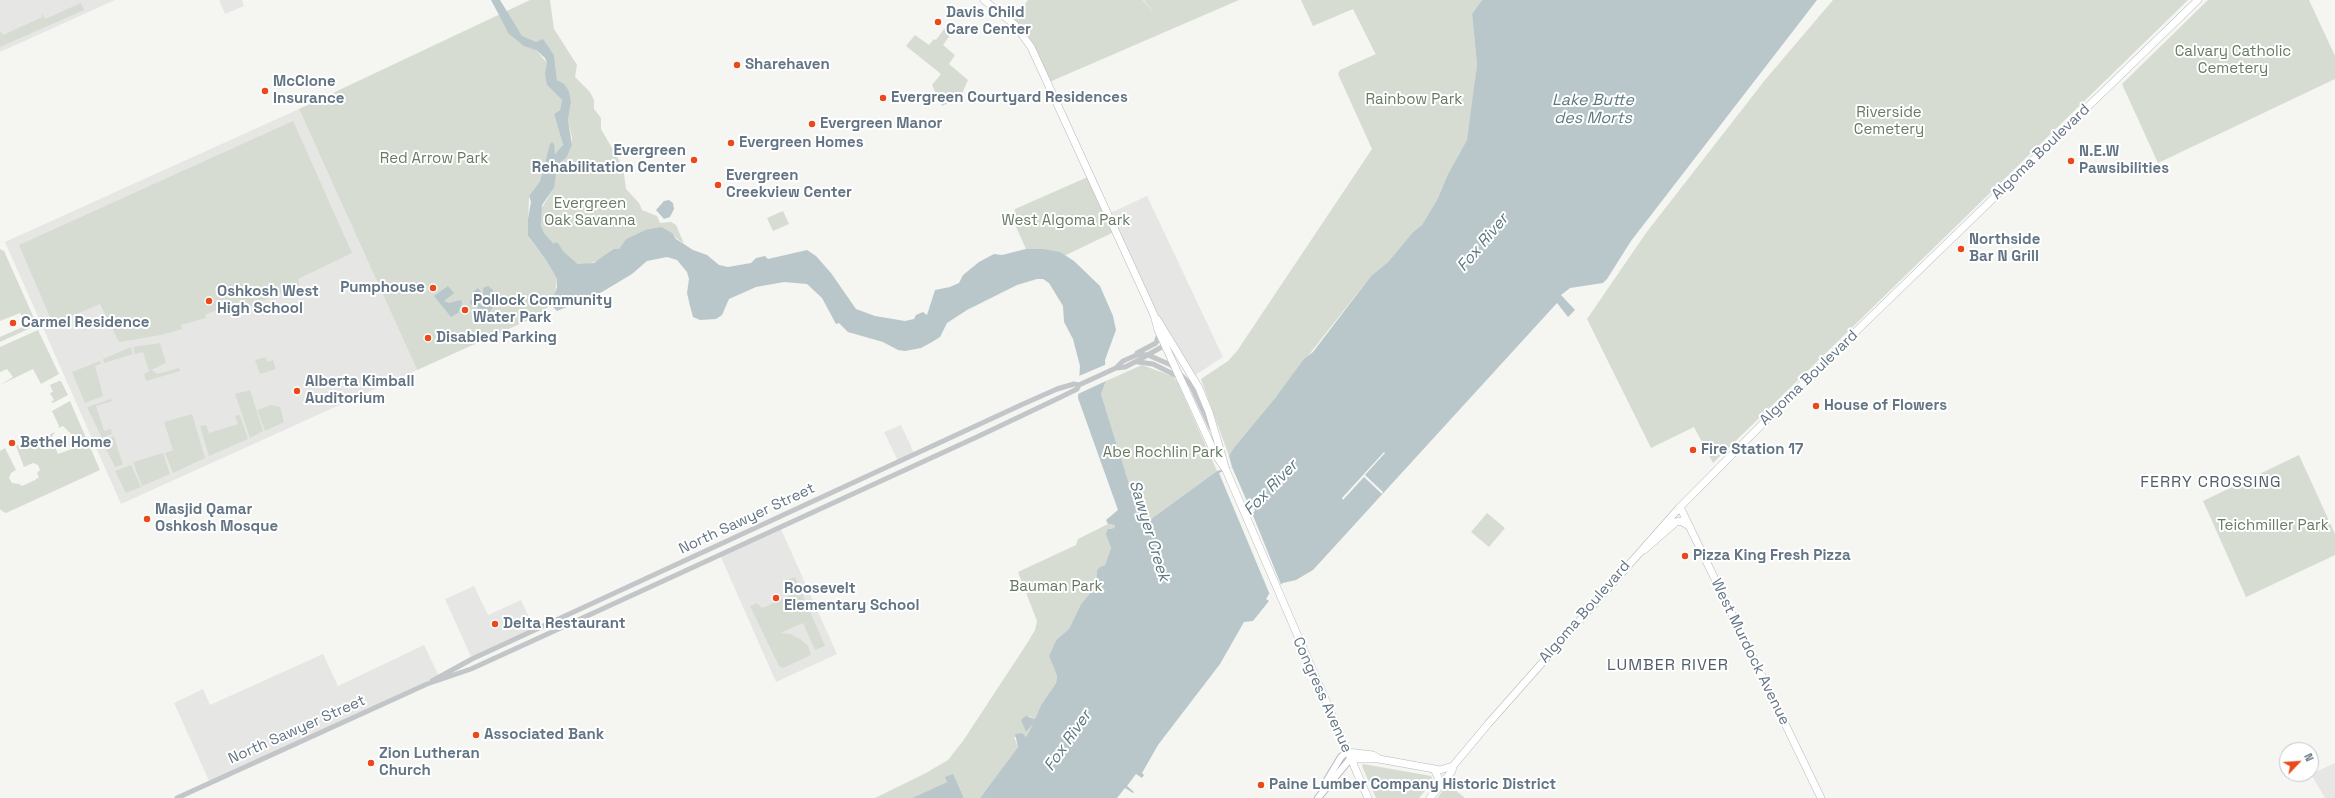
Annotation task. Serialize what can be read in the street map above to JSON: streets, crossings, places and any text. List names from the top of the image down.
{
  "streets": {
    "main road": ["Algoma Boulevard", "West Murdock Avenue", "Congress Avenue"],
    "street": ["North Sawyer Street"]
  },
  "crossings": [
    ["Algoma Boulevard", "West Murdock Avenue"]
  ],
  "districts": ["FERRY CROSSING", "LUMBER RIVER"],
  "water": ["Lake Butte des Morts", "Fox River", "Sawyer Creek"],
  "parks": [
    "Calvary Catholic Cemetery",
    "Rainbow Park",
    "Riverside Cemetery",
    "Red Arrow Park",
    "Evergreen Oak Savanna",
    "West Algoma Park",
    "Abe Rochlin Park",
    "Teichmiller Park",
    "Bauman Park"
  ],
  "places": [
    "Davis Child Care Center",
    "Sharehaven",
    "McClone Insurance",
    "Evergreen Courtyard Residences",
    "Evergreen Manor",
    "Evergreen Homes",
    "Evergreen Rehabilitation Center",
    "N.E.W Pawsibilities",
    "Evergreen Creekview Center",
    "Northside Bar N Grill",
    "Pumphouse",
    "Oshkosh West High School",
    "Pollock Community Water Park",
    "Carmel Residence",
    "Disabled Parking",
    "Alberta Kimball Auditorium",
    "House of Flowers",
    "Bethel Home",
    "Fire Station 17",
    "Masjid Qamar Oshkosh Mosque",
    "Pizza King Fresh Pizza",
    "Roosevelt Elementary School",
    "Delta Restaurant",
    "Associated Bank",
    "Zion Lutheran Church",
    "Paine Lumber Company Historic District"
  ],
  "north": "top right"
}
